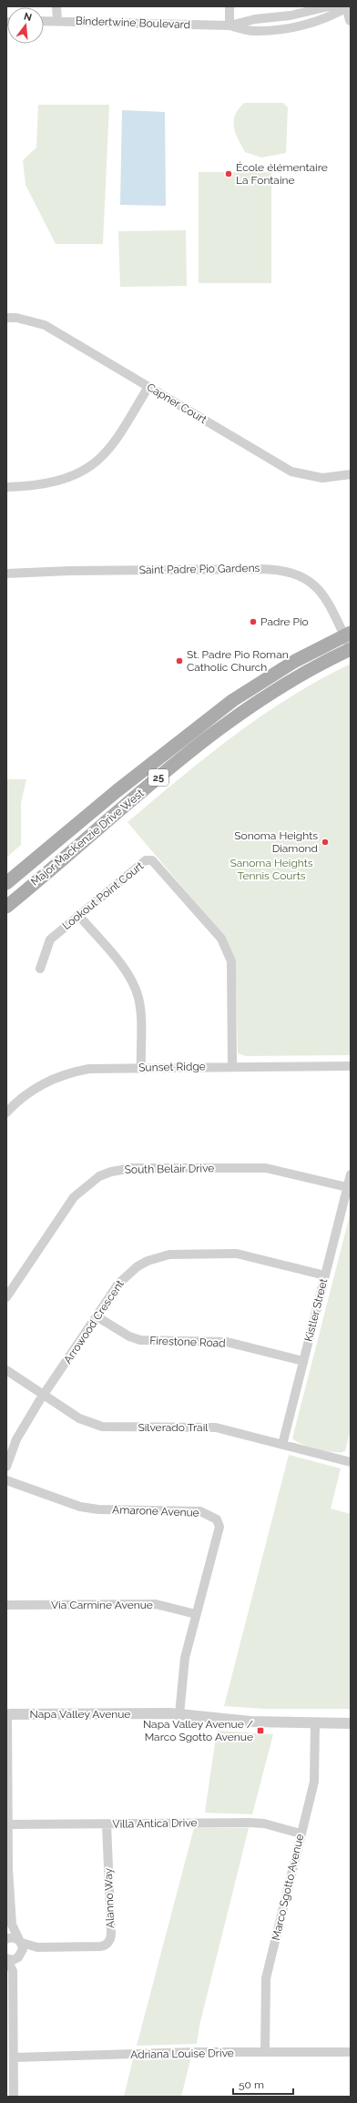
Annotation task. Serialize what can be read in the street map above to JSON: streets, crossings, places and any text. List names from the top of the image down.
{
  "streets": {
    "main road": ["25", "Major MacKenzie Drive West"],
    "street": [
      "Bindertwine Boulevard",
      "Capner Court",
      "Saint Padre Pio Gardens",
      "Lookout Point Court",
      "Sunset Ridge",
      "South Belair Drive",
      "Kistler Street",
      "Arrowood Crescent",
      "Firestone Road",
      "Silverado Trail",
      "Amarone Avenue",
      "Via Carmine Avenue",
      "Napa Valley Avenue",
      "Villa Antica Drive",
      "Marco Sgotto Avenue",
      "Alanno Way",
      "Adriana Louise Drive"
    ]
  },
  "crossings": [
    ["Saint Padre Pio Gardens", "Major MacKenzie Drive West"],
    ["Lookout Point Court", "Sunset Ridge"],
    ["South Belair Drive", "Kistler Street"],
    ["Kistler Street", "Arrowood Crescent"],
    ["Kistler Street", "Firestone Road"],
    ["Kistler Street", "Silverado Trail"],
    ["Arrowood Crescent", "Firestone Road"],
    ["Arrowood Crescent", "Silverado Trail"],
    ["Amarone Avenue", "Via Carmine Avenue"],
    ["Amarone Avenue", "Napa Valley Avenue"],
    ["Napa Valley Avenue", "Marco Sgotto Avenue"],
    ["Villa Antica Drive", "Marco Sgotto Avenue"],
    ["Villa Antica Drive", "Alanno Way"],
    ["Marco Sgotto Avenue", "Adriana Louise Drive"]
  ],
  "parks": ["Sanoma Heights Tennis Courts"],
  "places": {
    "other": [
      "École élémentaire La Fontaine",
      "Padre Pio",
      "St. Padre Pio Roman Catholic Church",
      "Sonoma Heights Diamond"
    ],
    "transit": ["Napa Valley Avenue / Marco Sgotto Avenue"]
  },
  "scale_bar": "50 m",
  "north": "top"
}
